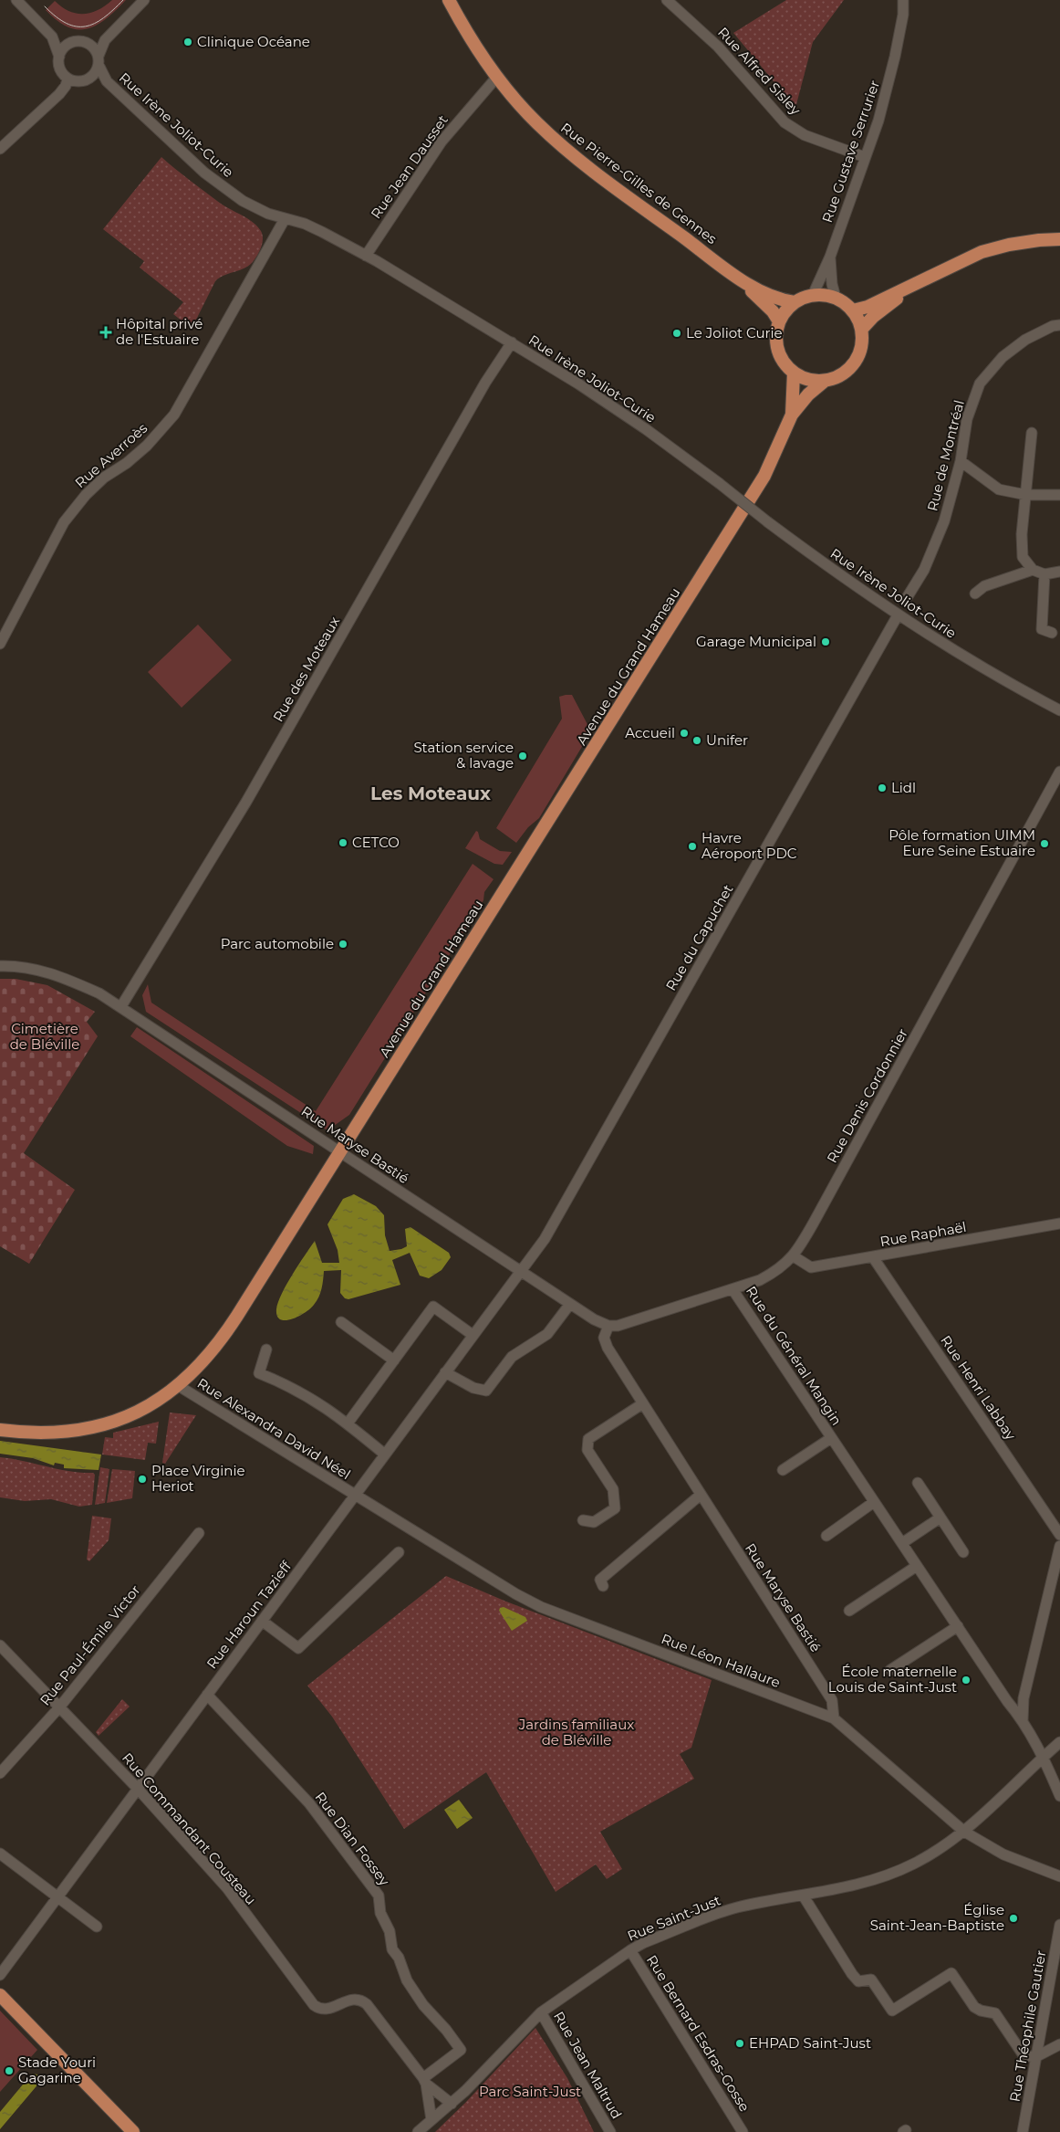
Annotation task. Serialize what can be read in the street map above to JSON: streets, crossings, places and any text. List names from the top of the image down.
{
  "streets": {
    "main road": ["Rue Pierre-Gilles de Gennes", "Avenue du Grand Hameau"],
    "street": [
      "Rue Alfred Sisley",
      "Rue Irène Joliot-Curie",
      "Rue Gustave Serrurier",
      "Rue Jean Dausset",
      "Rue Averroès",
      "Rue de Montréal",
      "Rue des Moteaux",
      "Rue du Capuchet",
      "Rue Denis Cordonnier",
      "Rue Maryse Bastié",
      "Rue Raphaël",
      "Rue du Général Mangin",
      "Rue Henri Labbay",
      "Rue Alexandra David Néel",
      "Rue Haroun Tazieff",
      "Rue Paul-Émile Victor",
      "Rue Léon Hallaure",
      "Rue Commandant Cousteau",
      "Rue Dian Fossey",
      "Rue Saint-Just",
      "Rue Théophile Gautier",
      "Rue Bernard Esdras-Gosse",
      "Rue Jean Maltrud"
    ]
  },
  "crossings": [
    ["Rue Alfred Sisley", "Rue Gustave Serrurier"],
    ["Rue Irène Joliot-Curie", "Rue Jean Dausset"],
    ["Rue Irène Joliot-Curie", "Rue Averroès"],
    ["Rue Irène Joliot-Curie", "Rue des Moteaux"],
    ["Rue Irène Joliot-Curie", "Rue du Capuchet"],
    ["Rue Gustave Serrurier", "Rue Pierre-Gilles de Gennes"],
    ["Rue Gustave Serrurier", "Avenue du Grand Hameau"],
    ["Rue Jean Dausset", "Rue Pierre-Gilles de Gennes"],
    ["Rue Pierre-Gilles de Gennes", "Avenue du Grand Hameau"],
    ["Avenue du Grand Hameau", "Rue Maryse Bastié"],
    ["Avenue du Grand Hameau", "Rue Alexandra David Néel"],
    ["Rue des Moteaux", "Rue Maryse Bastié"],
    ["Rue du Capuchet", "Rue Maryse Bastié"],
    ["Rue du Capuchet", "Rue Haroun Tazieff"],
    ["Rue Denis Cordonnier", "Rue Maryse Bastié"],
    ["Rue Denis Cordonnier", "Rue Raphaël"],
    ["Rue Denis Cordonnier", "Rue du Général Mangin"],
    ["Rue Maryse Bastié", "Rue Haroun Tazieff"],
    ["Rue Maryse Bastié", "Rue Léon Hallaure"],
    ["Rue Raphaël", "Rue Henri Labbay"],
    ["Rue du Général Mangin", "Rue Saint-Just"],
    ["Rue Alexandra David Néel", "Rue Haroun Tazieff"],
    ["Rue Alexandra David Néel", "Rue Léon Hallaure"],
    ["Rue Haroun Tazieff", "Rue Léon Hallaure"],
    ["Rue Haroun Tazieff", "Rue Commandant Cousteau"],
    ["Rue Haroun Tazieff", "Rue Dian Fossey"],
    ["Rue Paul-Émile Victor", "Rue Commandant Cousteau"],
    ["Rue Léon Hallaure", "Rue Saint-Just"],
    ["Rue Commandant Cousteau", "Rue Dian Fossey"],
    ["Rue Commandant Cousteau", "Rue Saint-Just"],
    ["Rue Saint-Just", "Rue Bernard Esdras-Gosse"],
    ["Rue Saint-Just", "Rue Jean Maltrud"]
  ],
  "districts": ["Les Moteaux"],
  "parks": ["Cimetière de Bléville", "Jardins familiaux de Bléville", "Parc Saint-Just"],
  "places": {
    "other": [
      "Clinique Océane",
      "Le Joliot Curie",
      "Garage Municipal",
      "Accueil",
      "Unifer",
      "Station service & lavage",
      "Lidl",
      "CETCO",
      "Pôle formation UIMM Eure Seine Estuaire",
      "Havre Aéroport PDC",
      "Parc automobile",
      "Place Virginie Heriot",
      "École maternelle Louis de Saint-Just",
      "Église Saint-Jean-Baptiste",
      "EHPAD Saint-Just",
      "Stade Youri Gagarine"
    ],
    "health": ["Hôpital privé de l'Estuaire"]
  }
}
